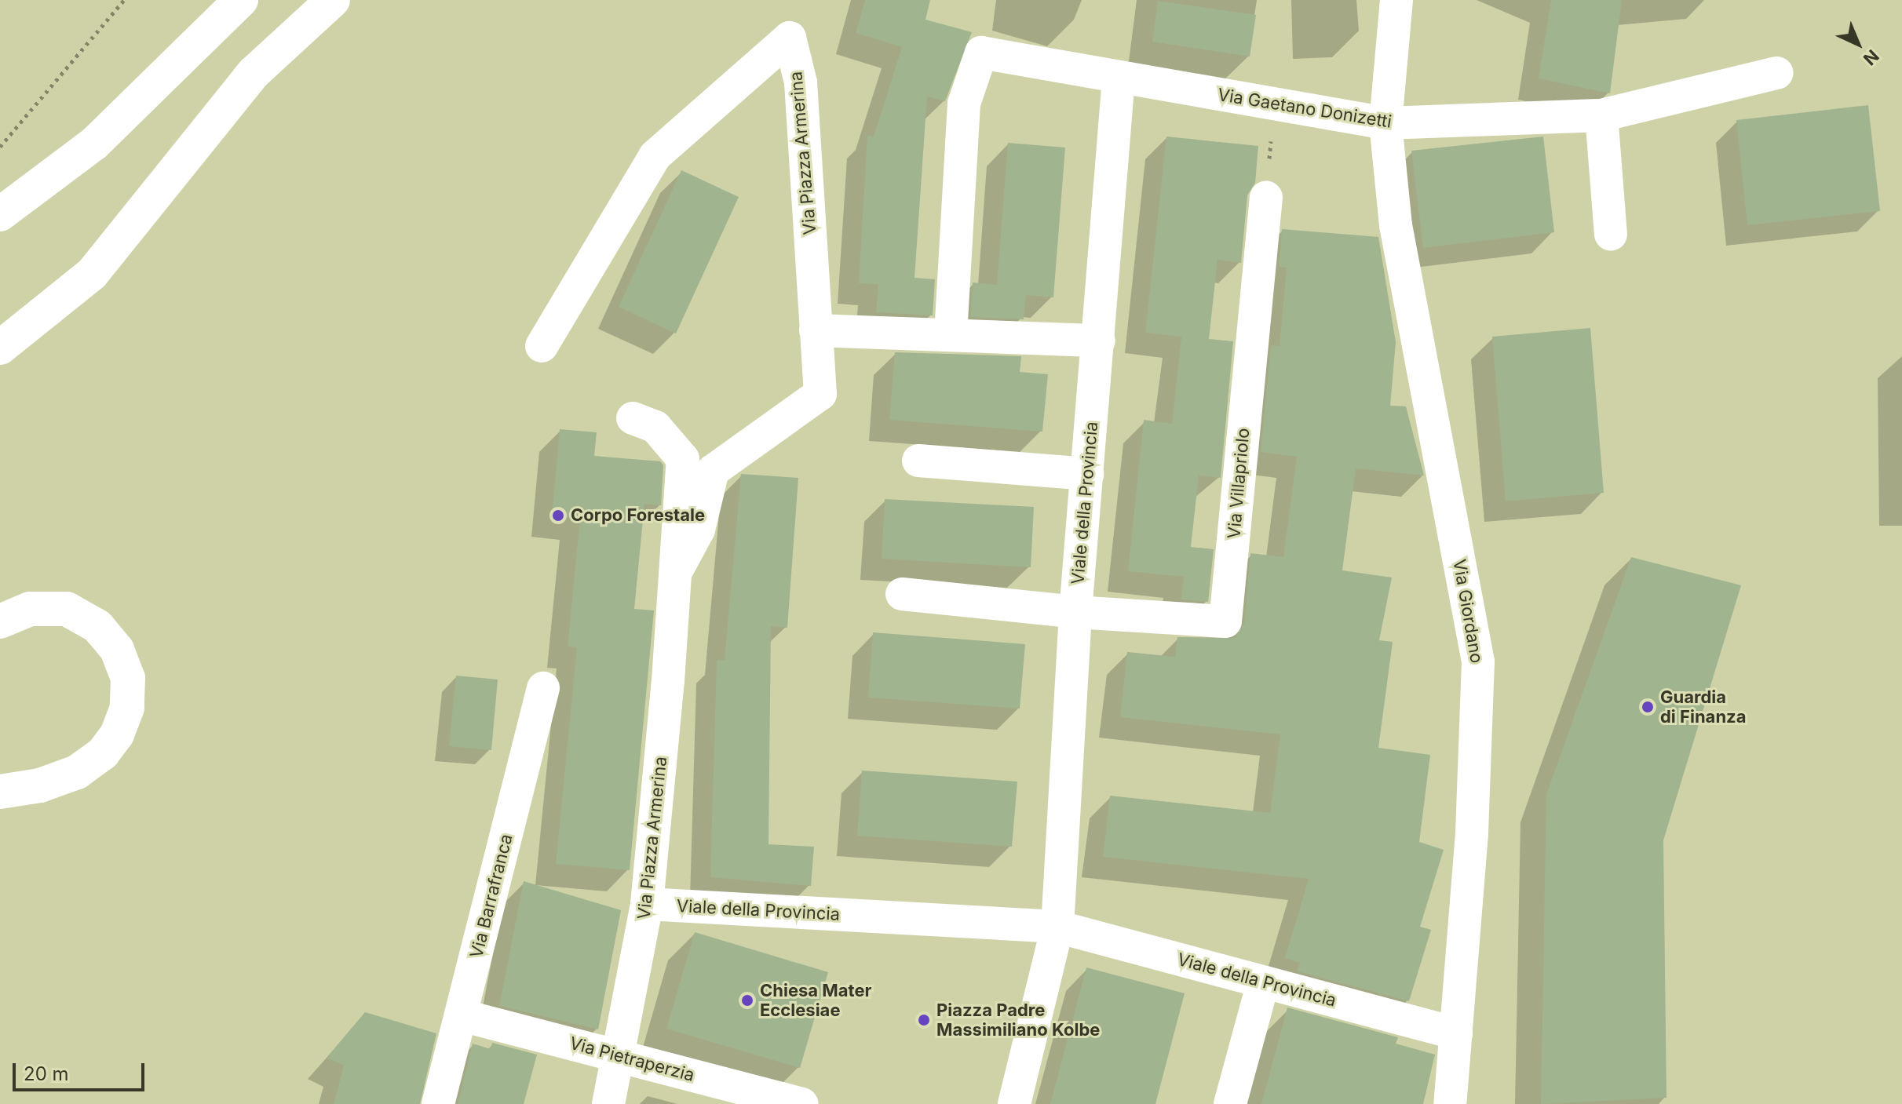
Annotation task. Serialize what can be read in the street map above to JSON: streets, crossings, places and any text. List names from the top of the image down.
{
  "streets": {
    "street": [
      "Via Gaetano Donizetti",
      "Via Piazza Armerina",
      "Via Villapriolo",
      "Viale della Provincia",
      "Via Giordano",
      "Via Barrafranca",
      "Via Pietraperzia"
    ]
  },
  "crossings": [
    ["Via Gaetano Donizetti", "Viale della Provincia"],
    ["Via Gaetano Donizetti", "Via Giordano"],
    ["Via Piazza Armerina", "Viale della Provincia"],
    ["Via Piazza Armerina", "Via Pietraperzia"],
    ["Via Villapriolo", "Viale della Provincia"],
    ["Viale della Provincia", "Via Giordano"],
    ["Via Barrafranca", "Via Pietraperzia"]
  ],
  "places": [
    "Corpo Forestale",
    "Guardia di Finanza",
    "Chiesa Mater Ecclesiae",
    "Piazza Padre Massimiliano Kolbe"
  ],
  "scale_bar": "20 m",
  "north": "bottom right"
}
